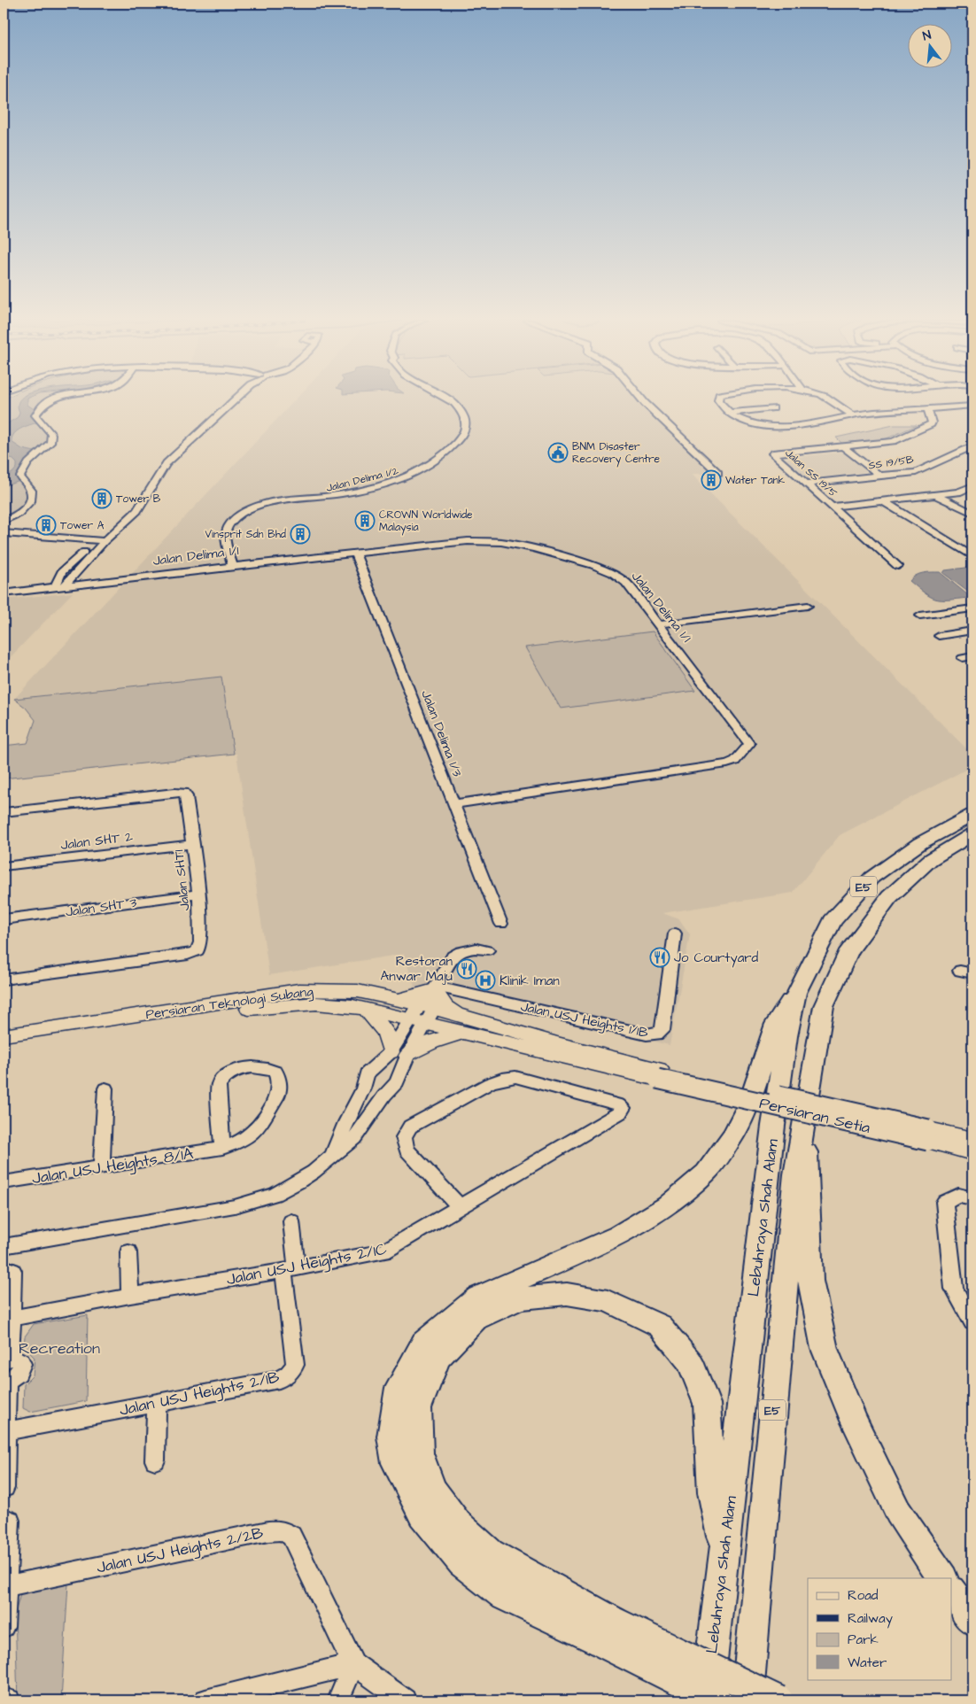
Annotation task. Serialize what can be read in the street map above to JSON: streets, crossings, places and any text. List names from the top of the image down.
{
  "streets": {
    "highway": ["E5", "Lebuhraya Shah Alam"],
    "main road": ["Persiaran Teknologi Subang", "Persiaran Setia"],
    "street": [
      "SS 19/5B",
      "Jalan SS 19/5",
      "Jalan Delima 1/2",
      "Jalan Delima 1/1",
      "Jalan Delima 1/3",
      "Jalan SHT 2",
      "Jalan SHT1",
      "Jalan SHT 3",
      "Jalan USJ Heights 1/1B",
      "Jalan USJ Heights 8/1A",
      "Jalan USJ Heights 2/1C",
      "Jalan USJ Heights 2/1B",
      "Jalan USJ Heights 2/2B"
    ]
  },
  "crossings": [
    ["SS 19/5B", "Jalan SS 19/5"],
    ["Jalan Delima 1/2", "Jalan Delima 1/1"],
    ["Jalan Delima 1/1", "Jalan Delima 1/3"],
    ["Jalan SHT 2", "Jalan SHT1"],
    ["Jalan SHT1", "Jalan SHT 3"],
    ["Persiaran Teknologi Subang", "Jalan USJ Heights 1/1B"],
    ["Persiaran Teknologi Subang", "Persiaran Setia"],
    ["Jalan USJ Heights 2/1C", "Jalan USJ Heights 2/1B"]
  ],
  "parks": ["Recreation"],
  "places": {
    "public building": ["BNM Disaster Recovery Centre"],
    "building": [
      "Water Tank",
      "Tower B",
      "CROWN Worldwide Malaysia",
      "Tower A",
      "Vinsprit Sdn Bhd"
    ],
    "restaurant": ["Jo Courtyard", "Restoran Anwar Maju"],
    "hospital": ["Klinik Iman"]
  },
  "legend": [
    "Road",
    "Railway",
    "Park",
    "Water"
  ],
  "north": "top"
}
